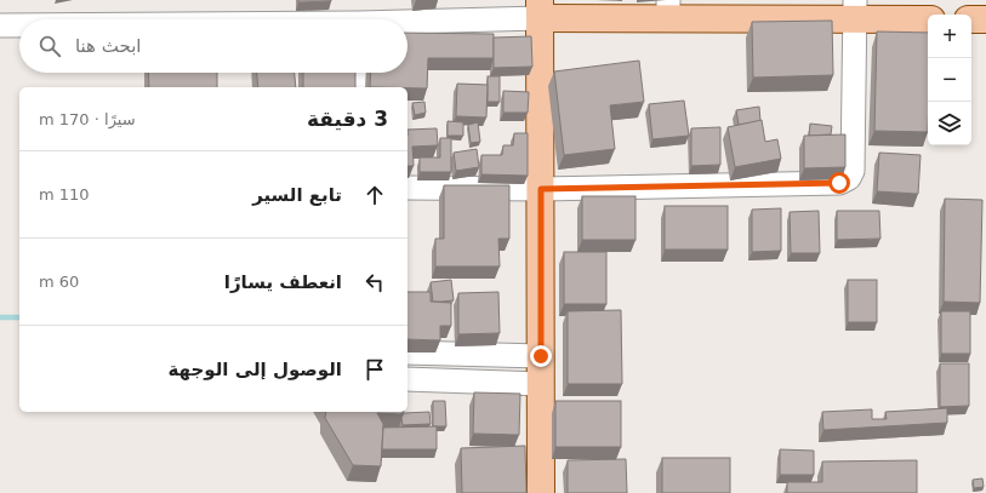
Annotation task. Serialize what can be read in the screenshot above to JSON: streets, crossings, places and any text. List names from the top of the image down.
{
  "page": {
    "map_buttons": ["+", "−"],
    "search": "ابحث هنا",
    "heading": ["3 دقيقة", "سيرًا · 170 m"],
    "list": [
      ["تابع السير", "110 m"],
      ["انعطف يسارًا", "60 m"],
      "الوصول إلى الوجهة"
    ]
  }
}
